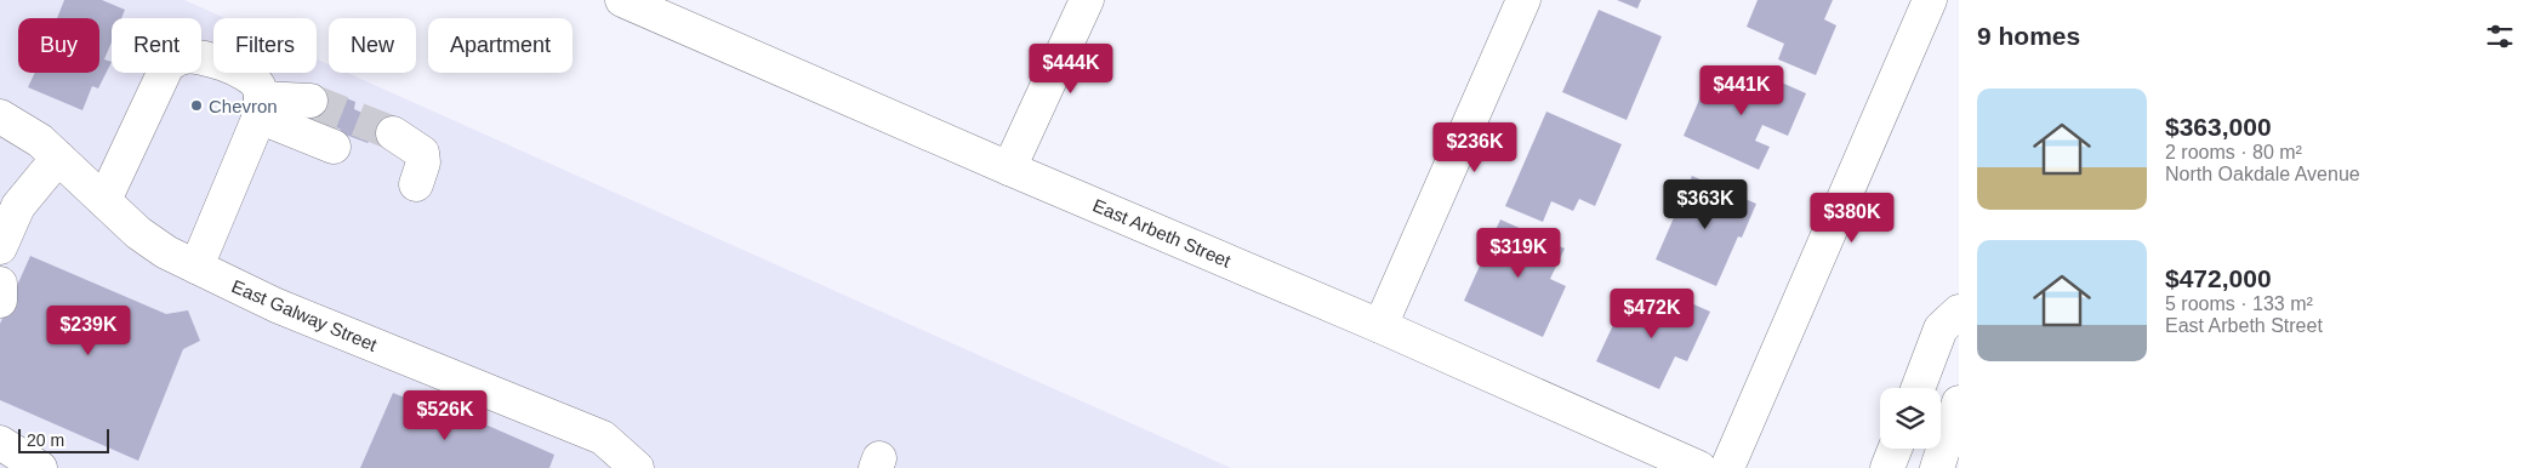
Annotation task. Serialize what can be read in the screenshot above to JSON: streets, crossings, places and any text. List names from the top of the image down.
{
  "streets": {
    "street": ["East Arbeth Street", "East Galway Street"]
  },
  "places": ["Chevron"],
  "scale_bar": "20 m",
  "page": {
    "heading": "9 homes",
    "chip": [
      "Buy",
      "Rent",
      "Filters",
      "New",
      "Apartment"
    ],
    "price": [
      "$444K",
      "$441K",
      "$236K",
      "$363K",
      "$380K",
      "$319K",
      "$472K",
      "$239K",
      "$526K"
    ],
    "list": [
      {
        "name": "$363,000",
        "note": "2 rooms · 80 m² · North Oakdale Avenue"
      },
      {
        "name": "$472,000",
        "note": "5 rooms · 133 m² · East Arbeth Street"
      }
    ],
    "scale": "20 m"
  }
}
